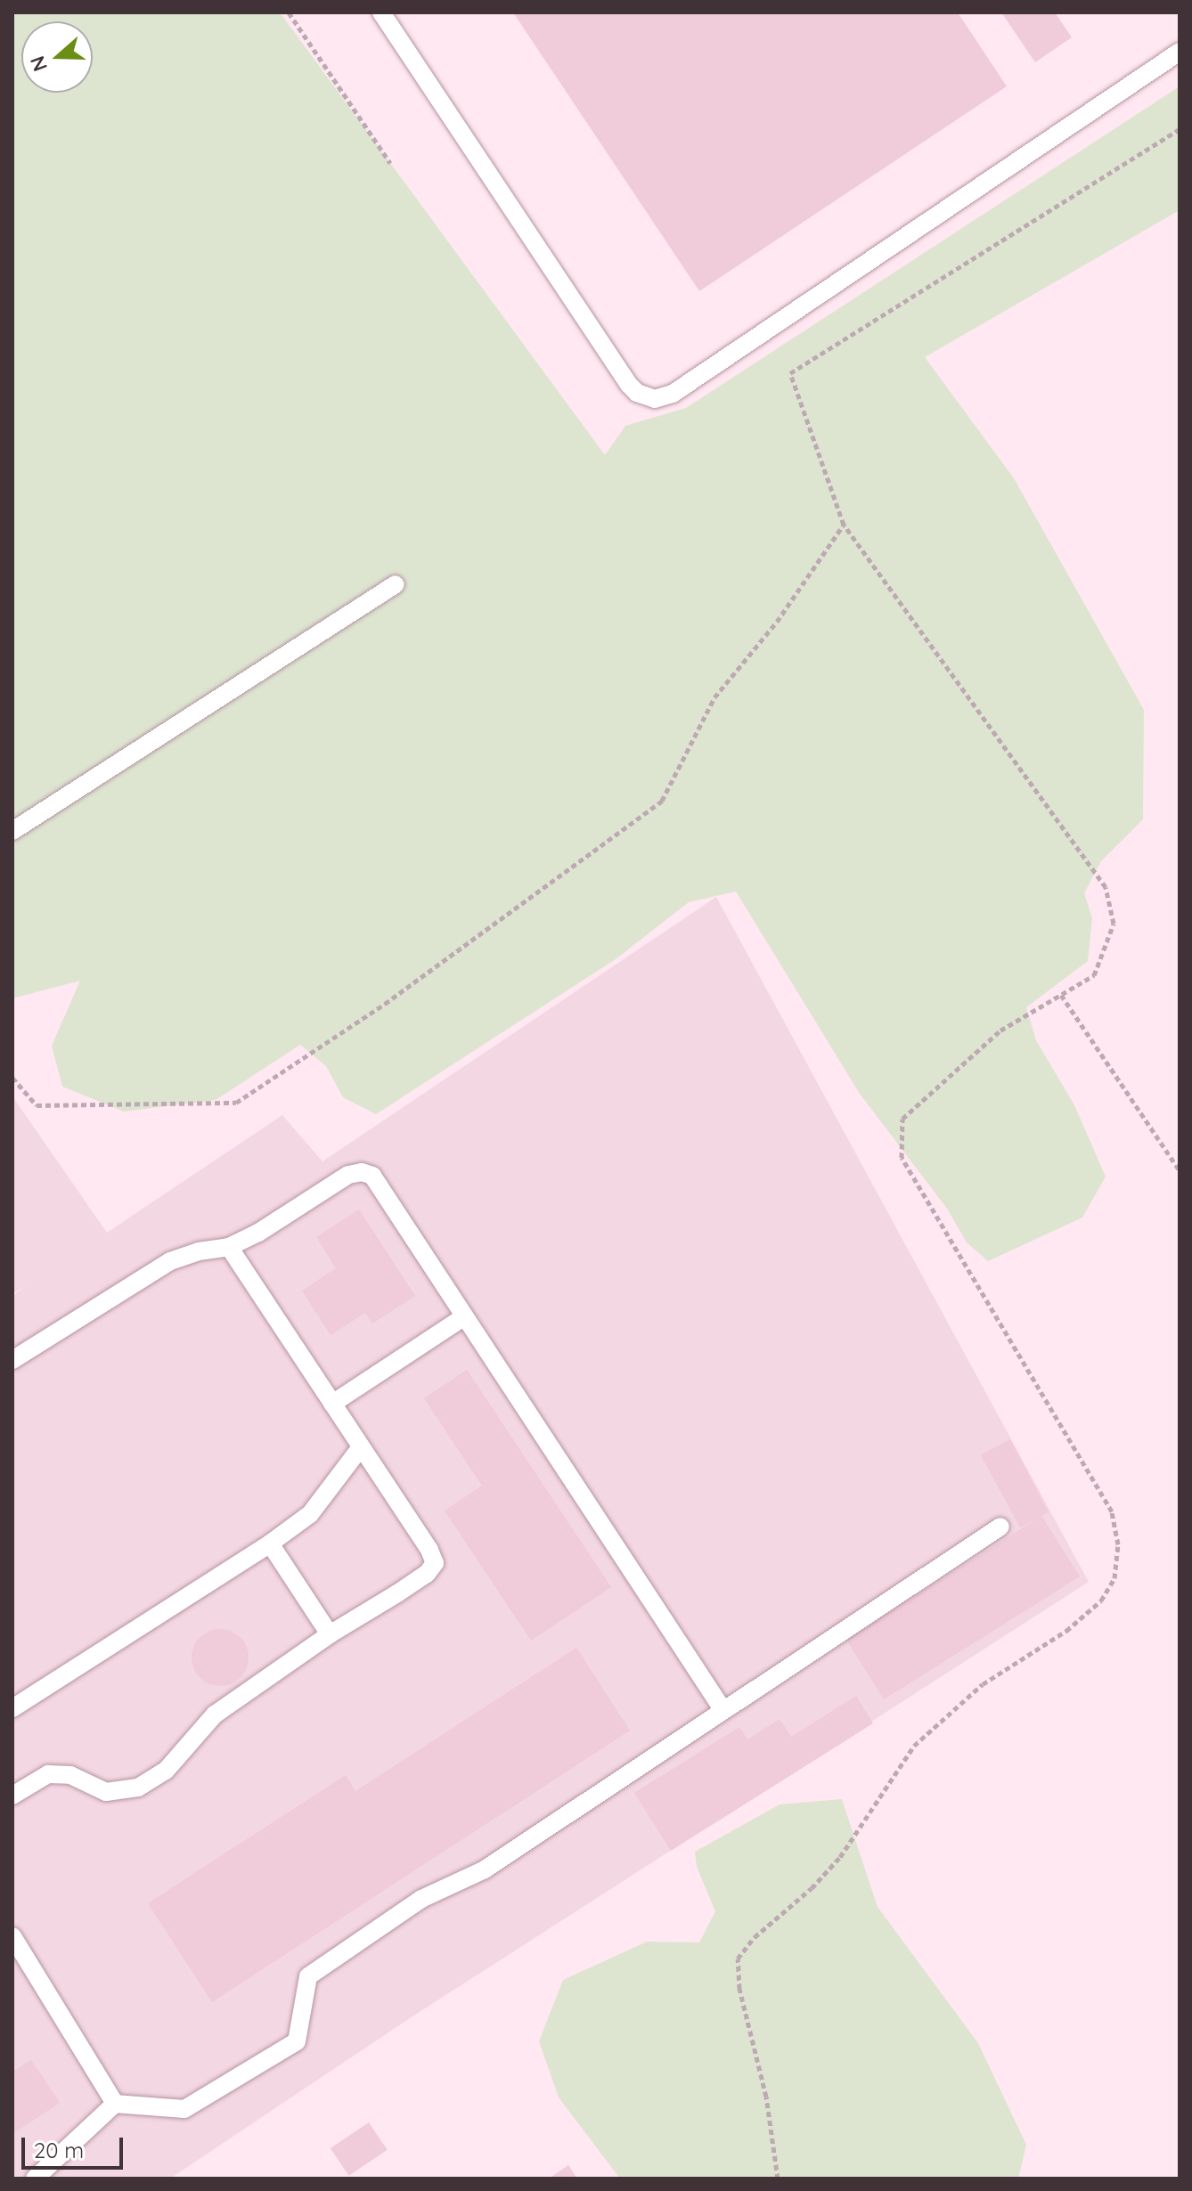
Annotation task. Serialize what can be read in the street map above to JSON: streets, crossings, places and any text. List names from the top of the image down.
{
  "scale_bar": "20 m",
  "north": "left"
}
